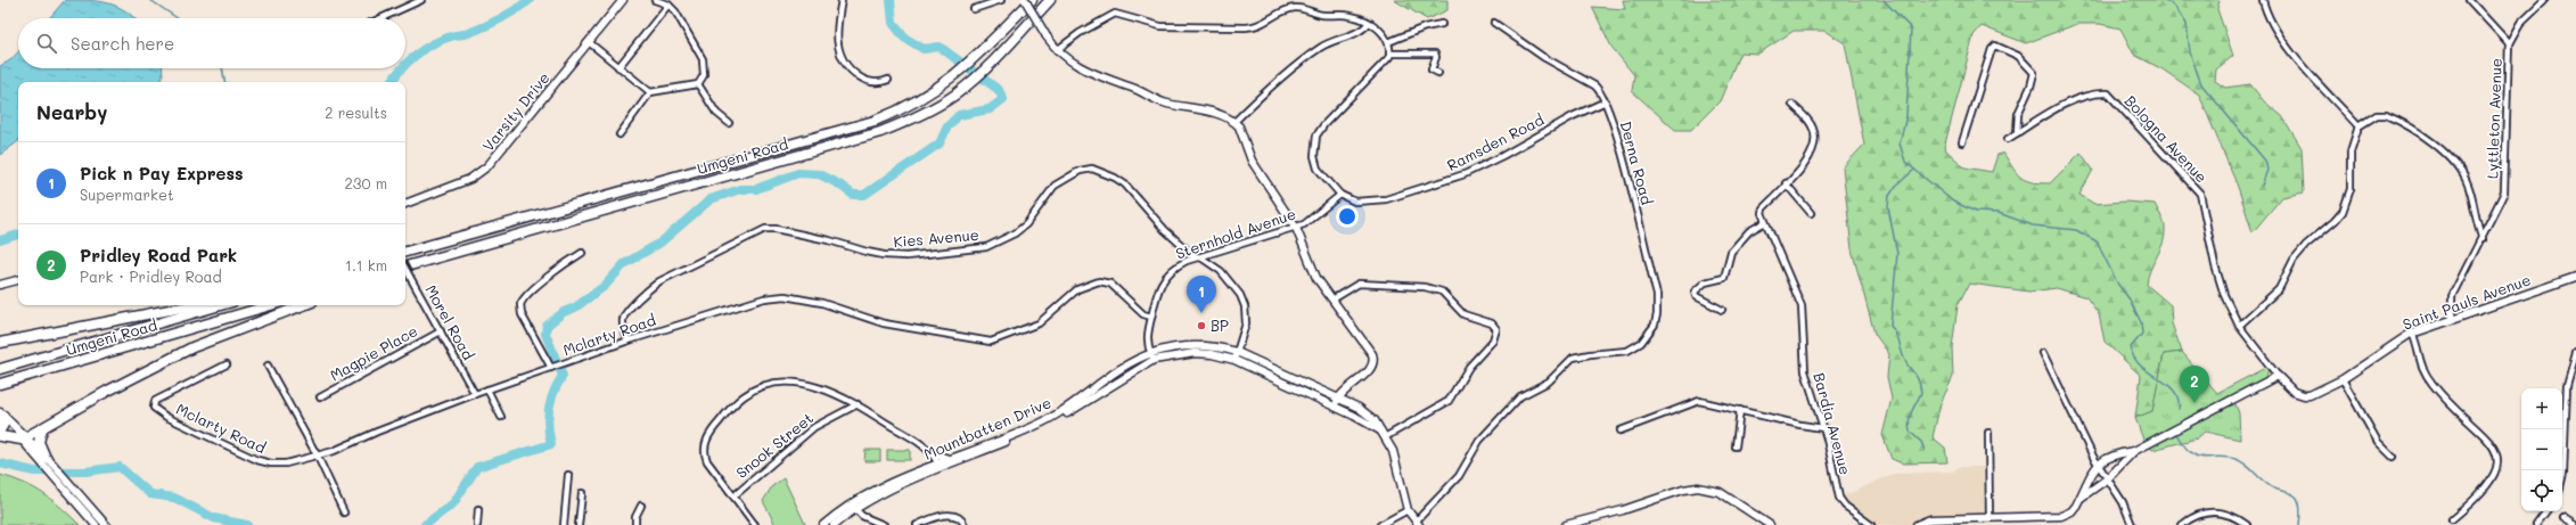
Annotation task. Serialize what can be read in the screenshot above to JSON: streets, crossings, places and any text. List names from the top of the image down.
{
  "streets": {
    "highway": ["Umgeni Road"],
    "street": [
      "Varsity Drive",
      "Lyttleton Avenue",
      "Bologna Avenue",
      "Ramsden Road",
      "Derna Road",
      "Sternhold Avenue",
      "Kies Avenue",
      "Saint Pauls Avenue",
      "Morel Road",
      "Mclarty Road",
      "Magpie Place",
      "Bardia Avenue",
      "Mountbatten Drive",
      "Snook Street"
    ]
  },
  "crossings": [
    ["Lyttleton Avenue", "Saint Pauls Avenue"],
    ["Bologna Avenue", "Saint Pauls Avenue"],
    ["Ramsden Road", "Derna Road"],
    ["Ramsden Road", "Sternhold Avenue"],
    ["Derna Road", "Mountbatten Drive"],
    ["Sternhold Avenue", "Kies Avenue"],
    ["Sternhold Avenue", "Mclarty Road"],
    ["Sternhold Avenue", "Mountbatten Drive"],
    ["Kies Avenue", "Mclarty Road"],
    ["Kies Avenue", "Mountbatten Drive"],
    ["Morel Road", "Mclarty Road"],
    ["Morel Road", "Magpie Place"]
  ],
  "places": ["BP"],
  "page": {
    "search": "Search here",
    "heading": ["Nearby", "2 results"],
    "list": [
      {
        "mark": "1",
        "name": "Pick n Pay Express",
        "note": "Supermarket",
        "value": "230 m"
      },
      {
        "mark": "2",
        "name": "Pridley Road Park",
        "note": "Park · Pridley Road",
        "value": "1.1 km"
      }
    ],
    "pins": ["1", "2"],
    "map_buttons": ["+", "−"]
  }
}
